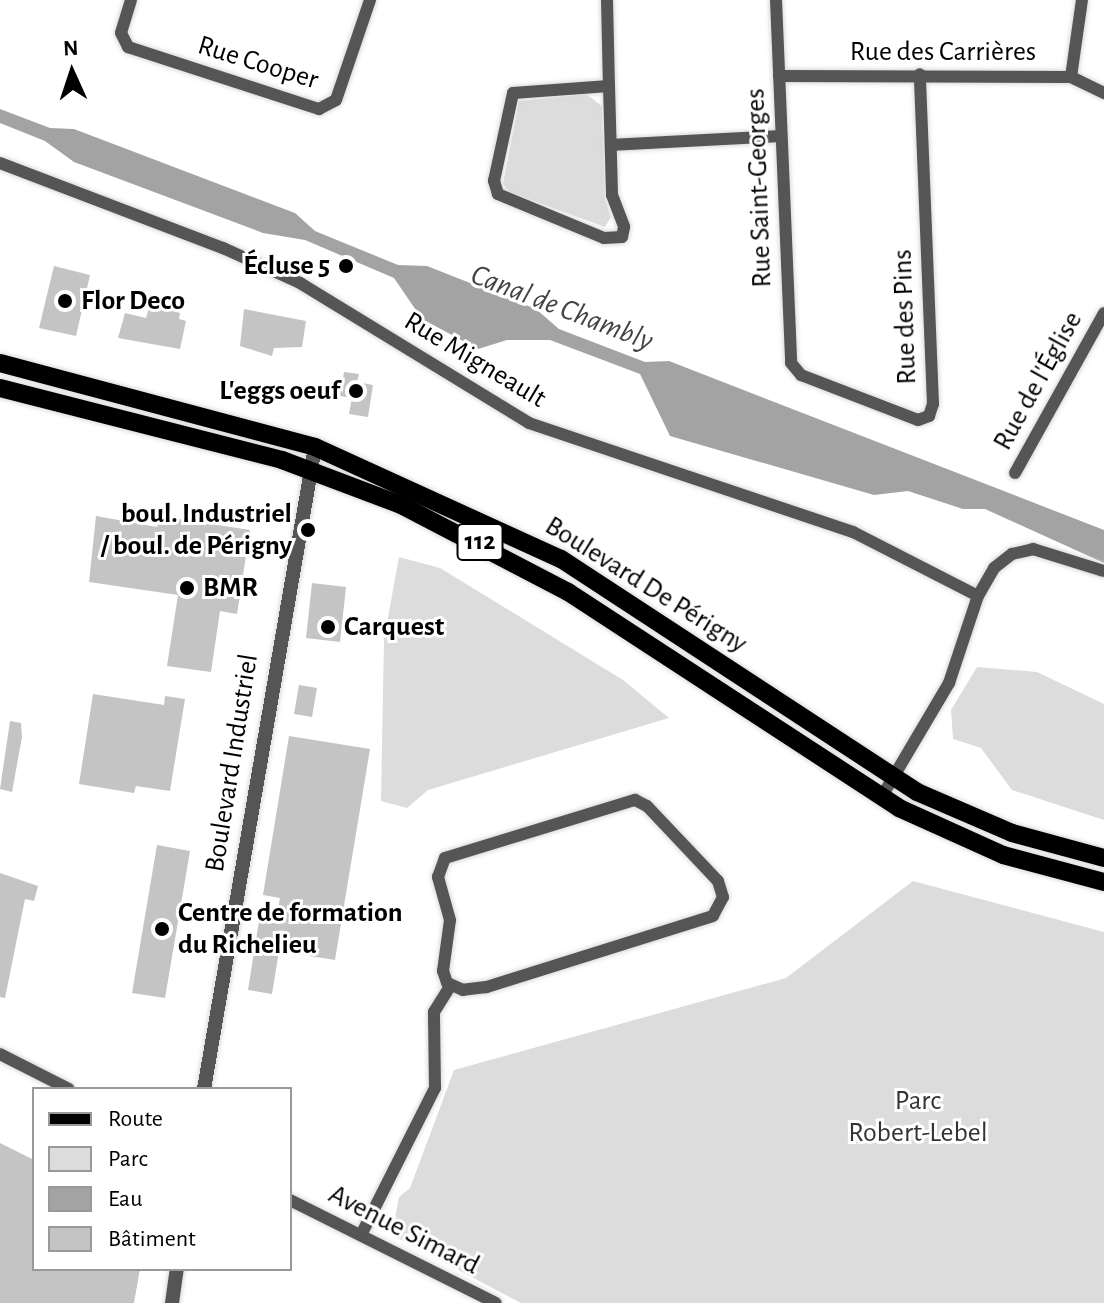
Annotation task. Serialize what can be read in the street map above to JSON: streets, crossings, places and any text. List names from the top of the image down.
{
  "streets": {
    "main road": ["112", "Boulevard De Périgny"],
    "street": [
      "Rue des Carrières",
      "Rue Cooper",
      "Rue Saint-Georges",
      "Rue des Pins",
      "Rue Migneault",
      "Rue de l'Église",
      "Boulevard Industriel",
      "Avenue Simard"
    ]
  },
  "crossings": [
    ["Rue des Carrières", "Rue Saint-Georges"],
    ["Rue des Carrières", "Rue des Pins"],
    ["Rue Saint-Georges", "Rue des Pins"],
    ["Boulevard De Périgny", "Boulevard Industriel"]
  ],
  "water": ["Canal de Chambly"],
  "parks": ["Parc Robert-Lebel"],
  "places": [
    "Écluse 5",
    "Flor Deco",
    "L'eggs oeuf",
    "boul. Industriel / boul. de Périgny",
    "BMR",
    "Carquest",
    "Centre de formation du Richelieu"
  ],
  "legend": [
    "Route",
    "Parc",
    "Eau",
    "Bâtiment"
  ],
  "north": "top"
}
